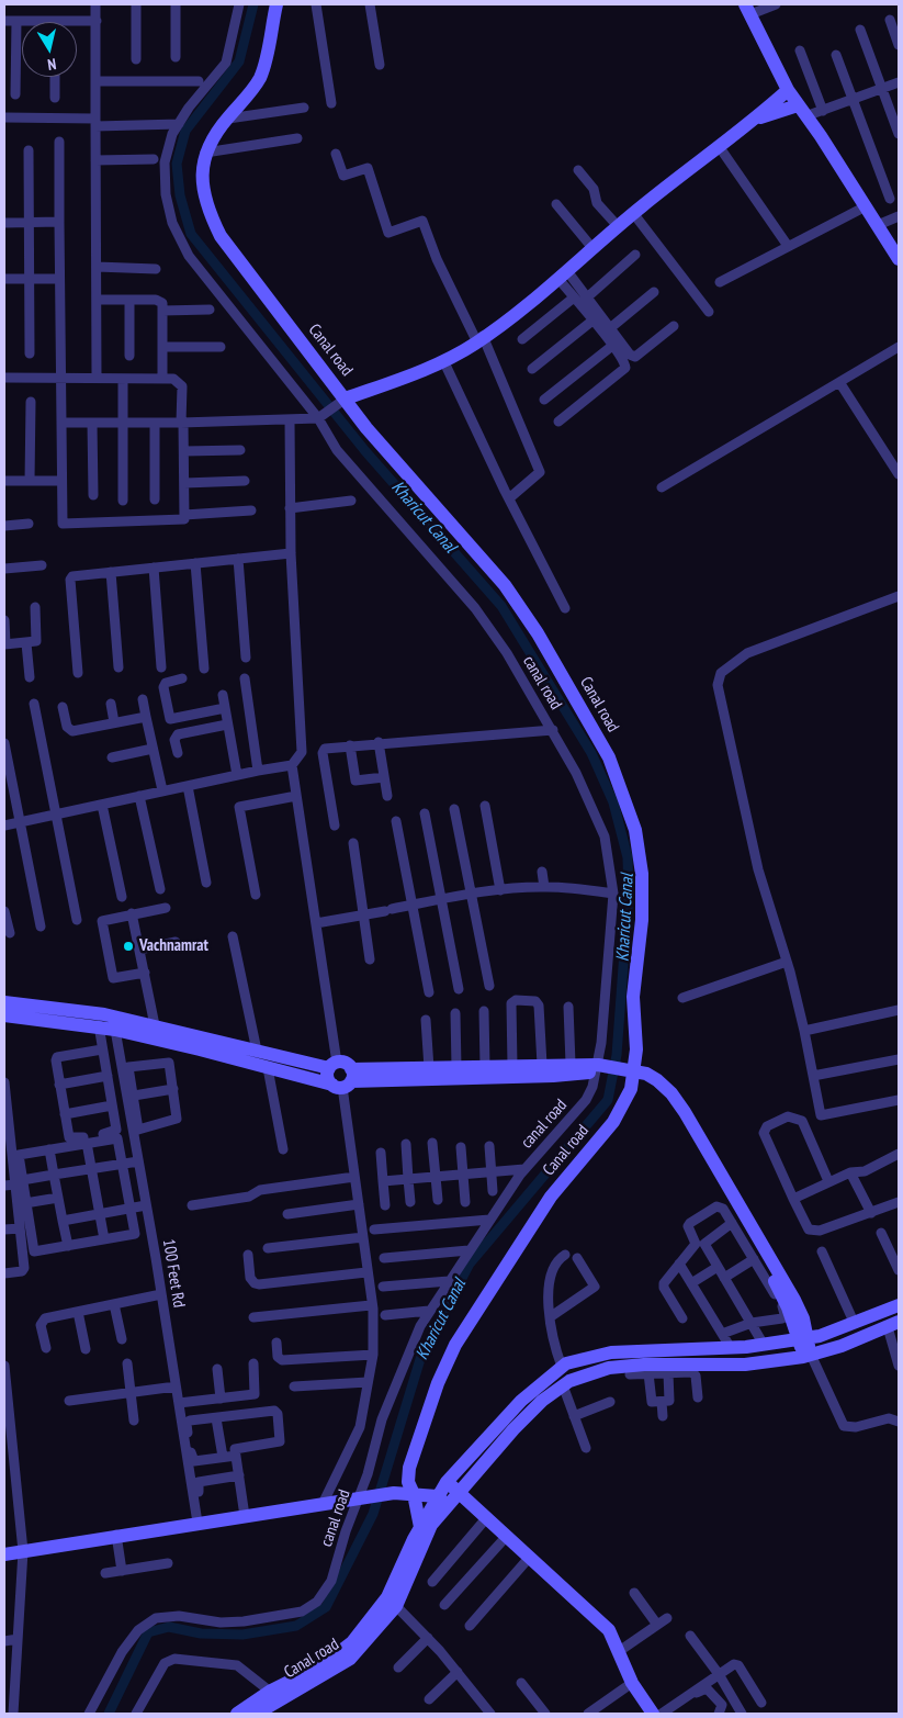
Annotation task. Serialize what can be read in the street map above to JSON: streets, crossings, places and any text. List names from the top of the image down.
{
  "streets": {
    "street": ["Canal road", "canal road", "100 Feet Rd"]
  },
  "water": ["Kharicut Canal"],
  "places": ["Vachnamrat"],
  "north": "bottom"
}
